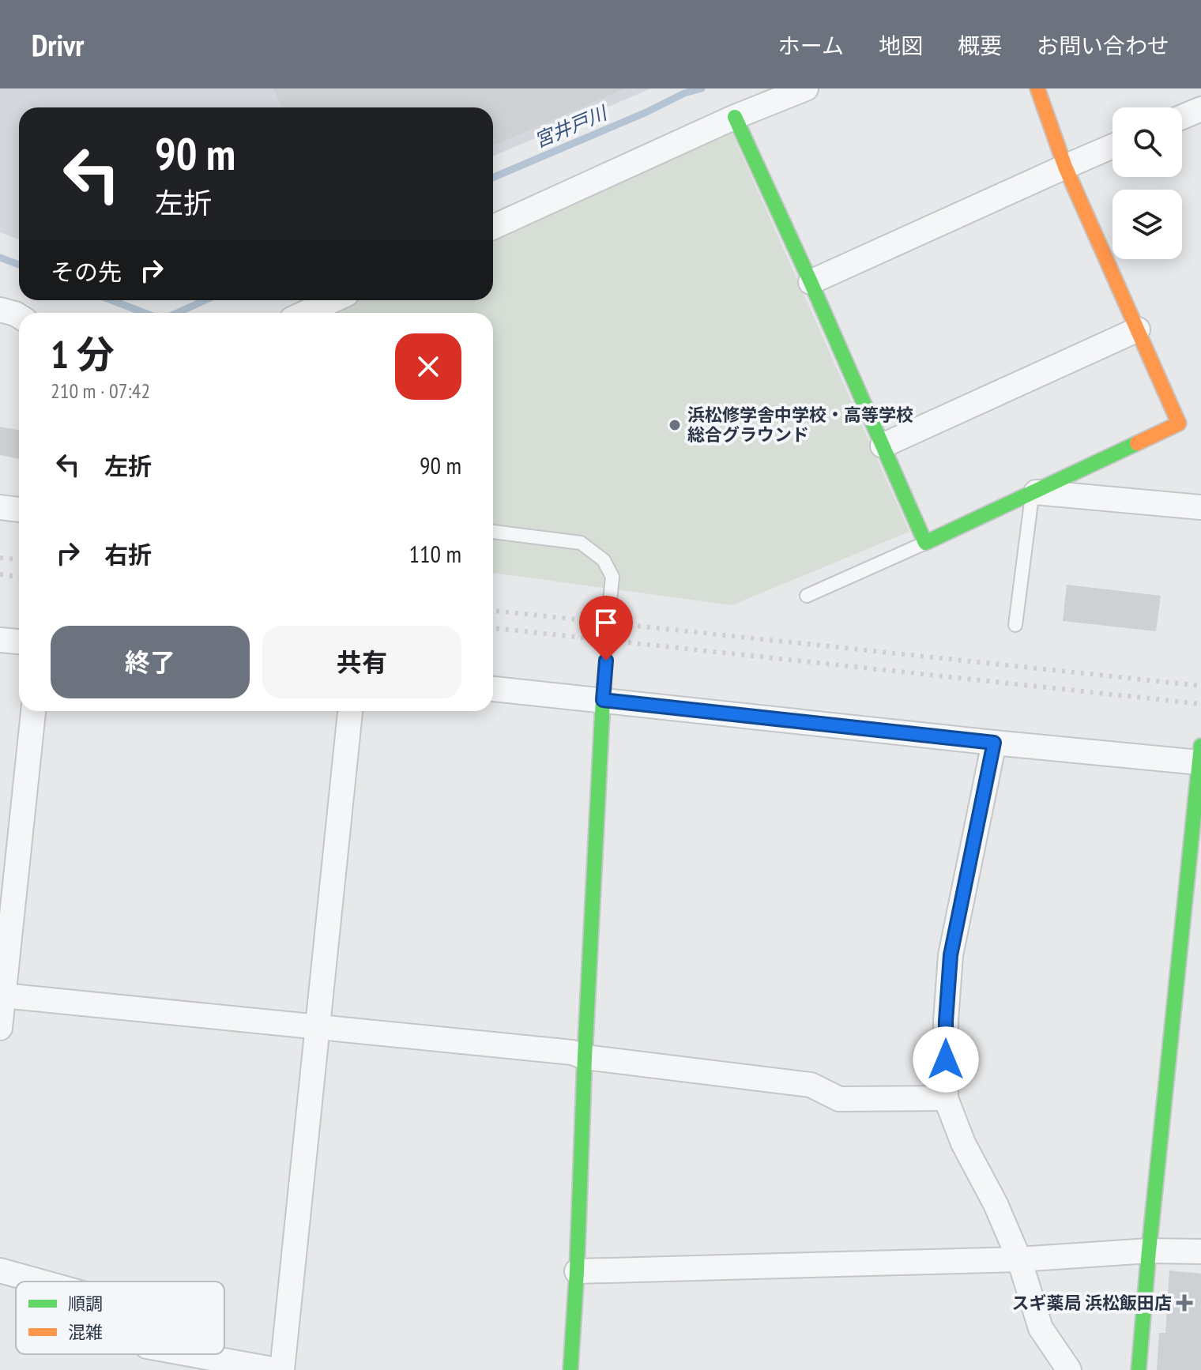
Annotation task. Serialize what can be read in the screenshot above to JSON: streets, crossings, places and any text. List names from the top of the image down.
{
  "water": ["宮井戸川"],
  "places": {
    "other": ["浜松修学舎中学校・高等学校 総合グラウンド"],
    "health": ["スギ薬局 浜松飯田店"]
  },
  "legend": ["順調", "混雑"],
  "page": {
    "header": "Drivr",
    "nav": [
      "ホーム",
      "地図",
      "概要",
      "お問い合わせ"
    ],
    "turn": ["90 m", "左折"],
    "then": "その先",
    "heading": ["1 分", "210 m · 07:42"],
    "list": [
      {
        "name": "左折",
        "value": "90 m"
      },
      {
        "name": "右折",
        "value": "110 m"
      }
    ],
    "buttons": ["終了", "共有"]
  }
}
